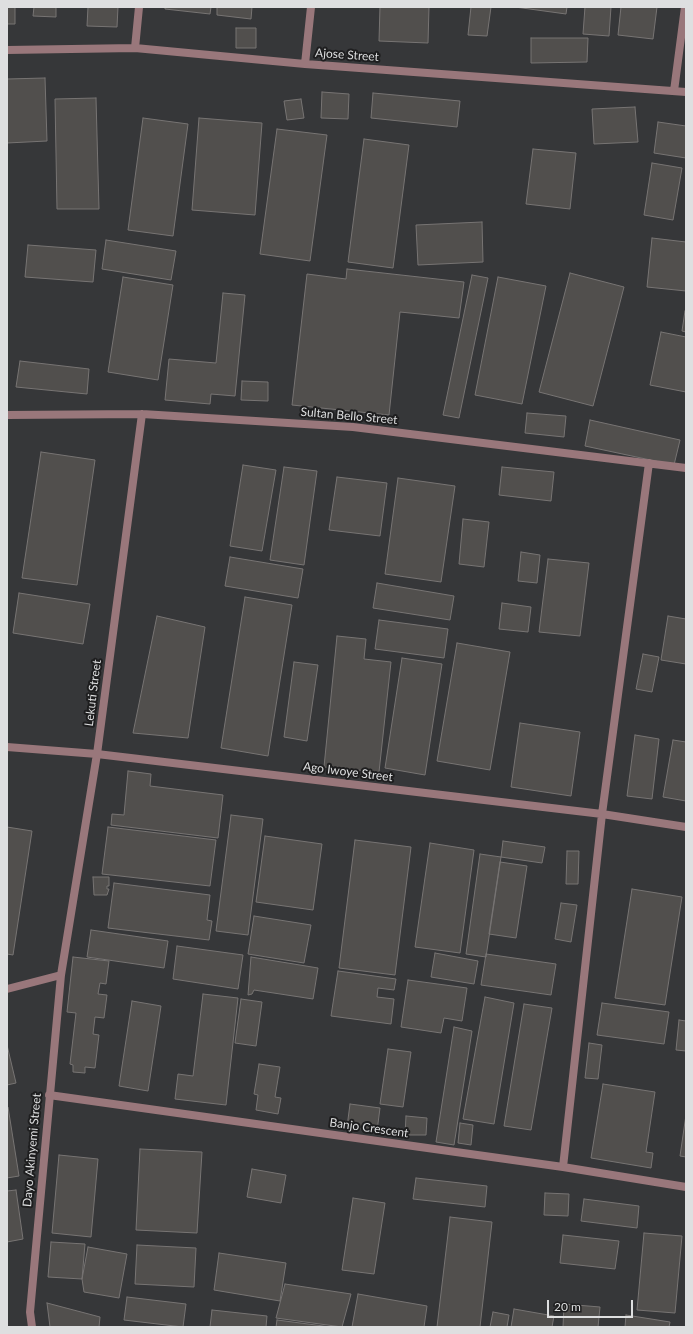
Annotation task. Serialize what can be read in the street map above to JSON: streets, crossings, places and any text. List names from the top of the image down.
{
  "streets": {
    "street": [
      "Ajose Street",
      "Sultan Bello Street",
      "Lekuti Street",
      "Ago Iwoye Street",
      "Banjo Crescent",
      "Dayo Akinyemi Street"
    ]
  },
  "crossings": [
    ["Sultan Bello Street", "Lekuti Street"],
    ["Lekuti Street", "Ago Iwoye Street"],
    ["Lekuti Street", "Dayo Akinyemi Street"],
    ["Banjo Crescent", "Dayo Akinyemi Street"]
  ],
  "scale_bar": "20 m"
}
